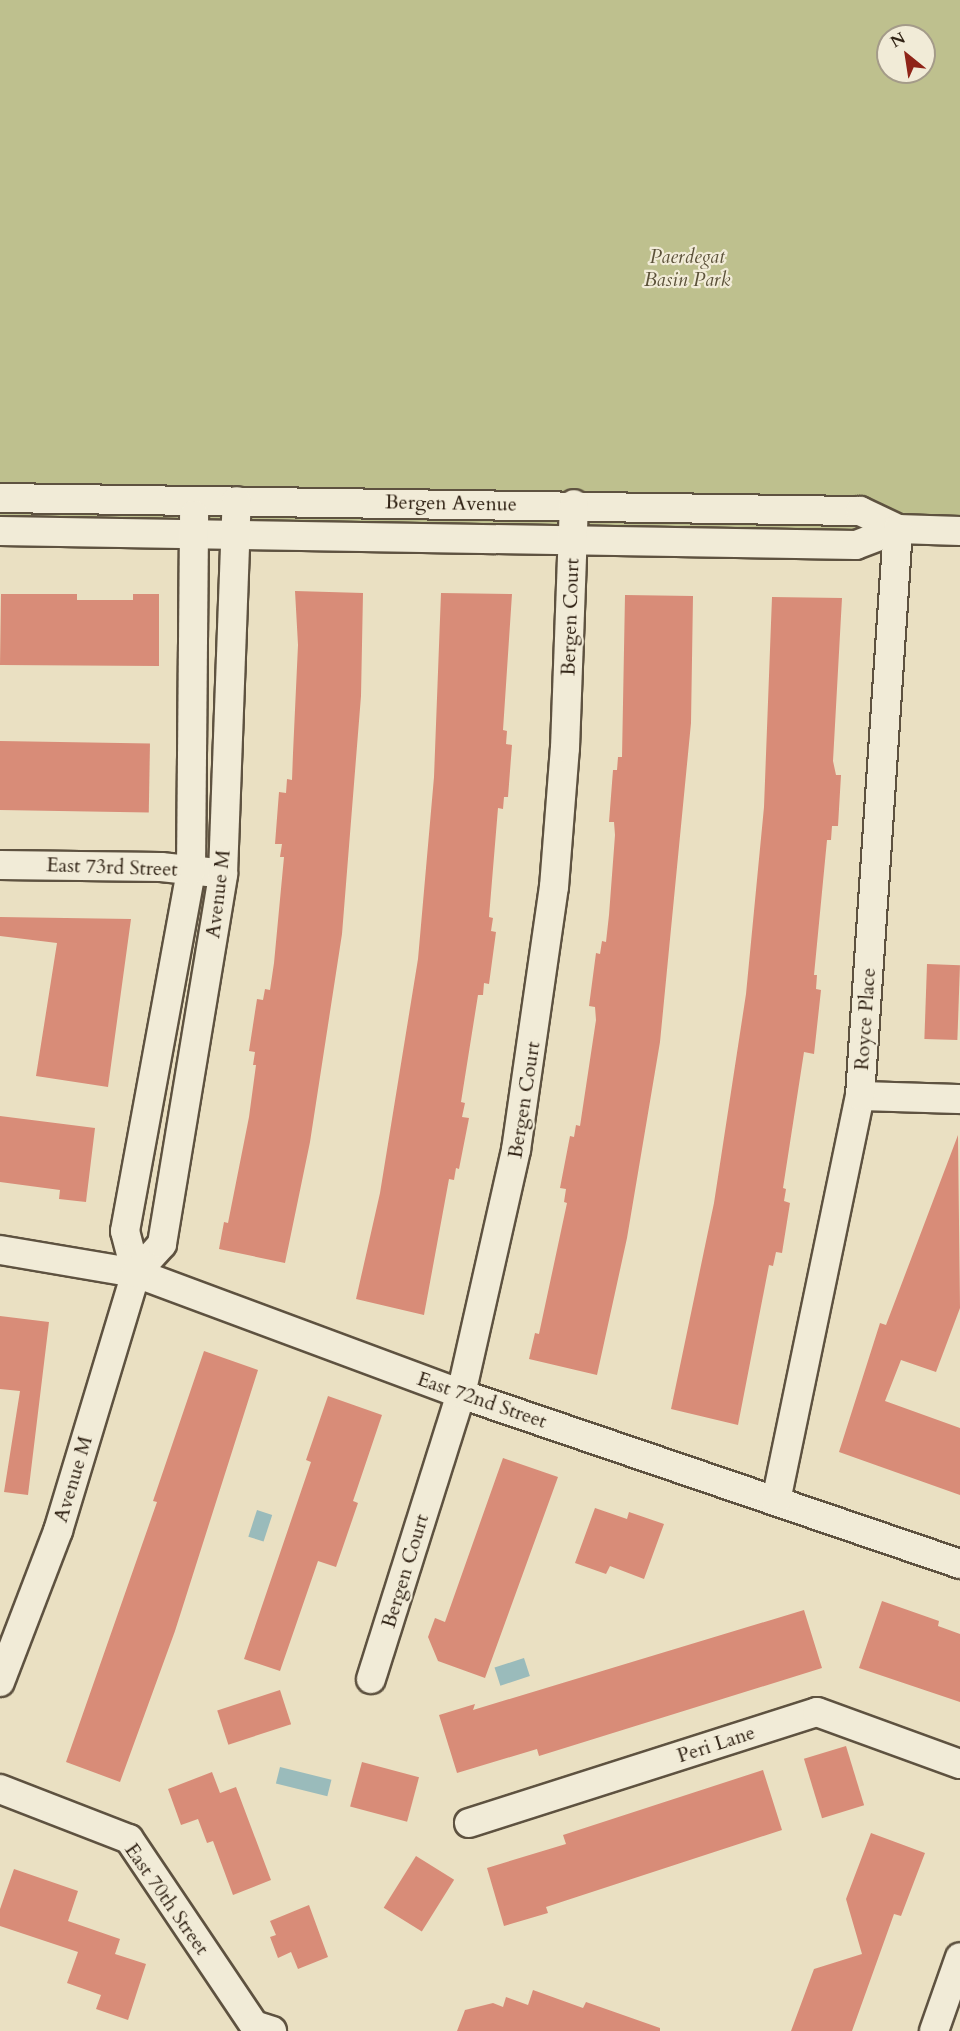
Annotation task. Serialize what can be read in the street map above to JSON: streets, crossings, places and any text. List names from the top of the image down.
{
  "streets": {
    "street": [
      "Bergen Avenue",
      "Bergen Court",
      "East 73rd Street",
      "Avenue M",
      "Royce Place",
      "East 72nd Street",
      "Peri Lane",
      "East 70th Street"
    ]
  },
  "crossings": [
    ["Bergen Avenue", "Bergen Court"],
    ["Bergen Avenue", "Avenue M"],
    ["Bergen Avenue", "Royce Place"],
    ["Bergen Court", "East 72nd Street"],
    ["East 73rd Street", "Avenue M"],
    ["Avenue M", "East 72nd Street"],
    ["Royce Place", "East 72nd Street"]
  ],
  "parks": ["Paerdegat Basin Park"],
  "north": "top left"
}
